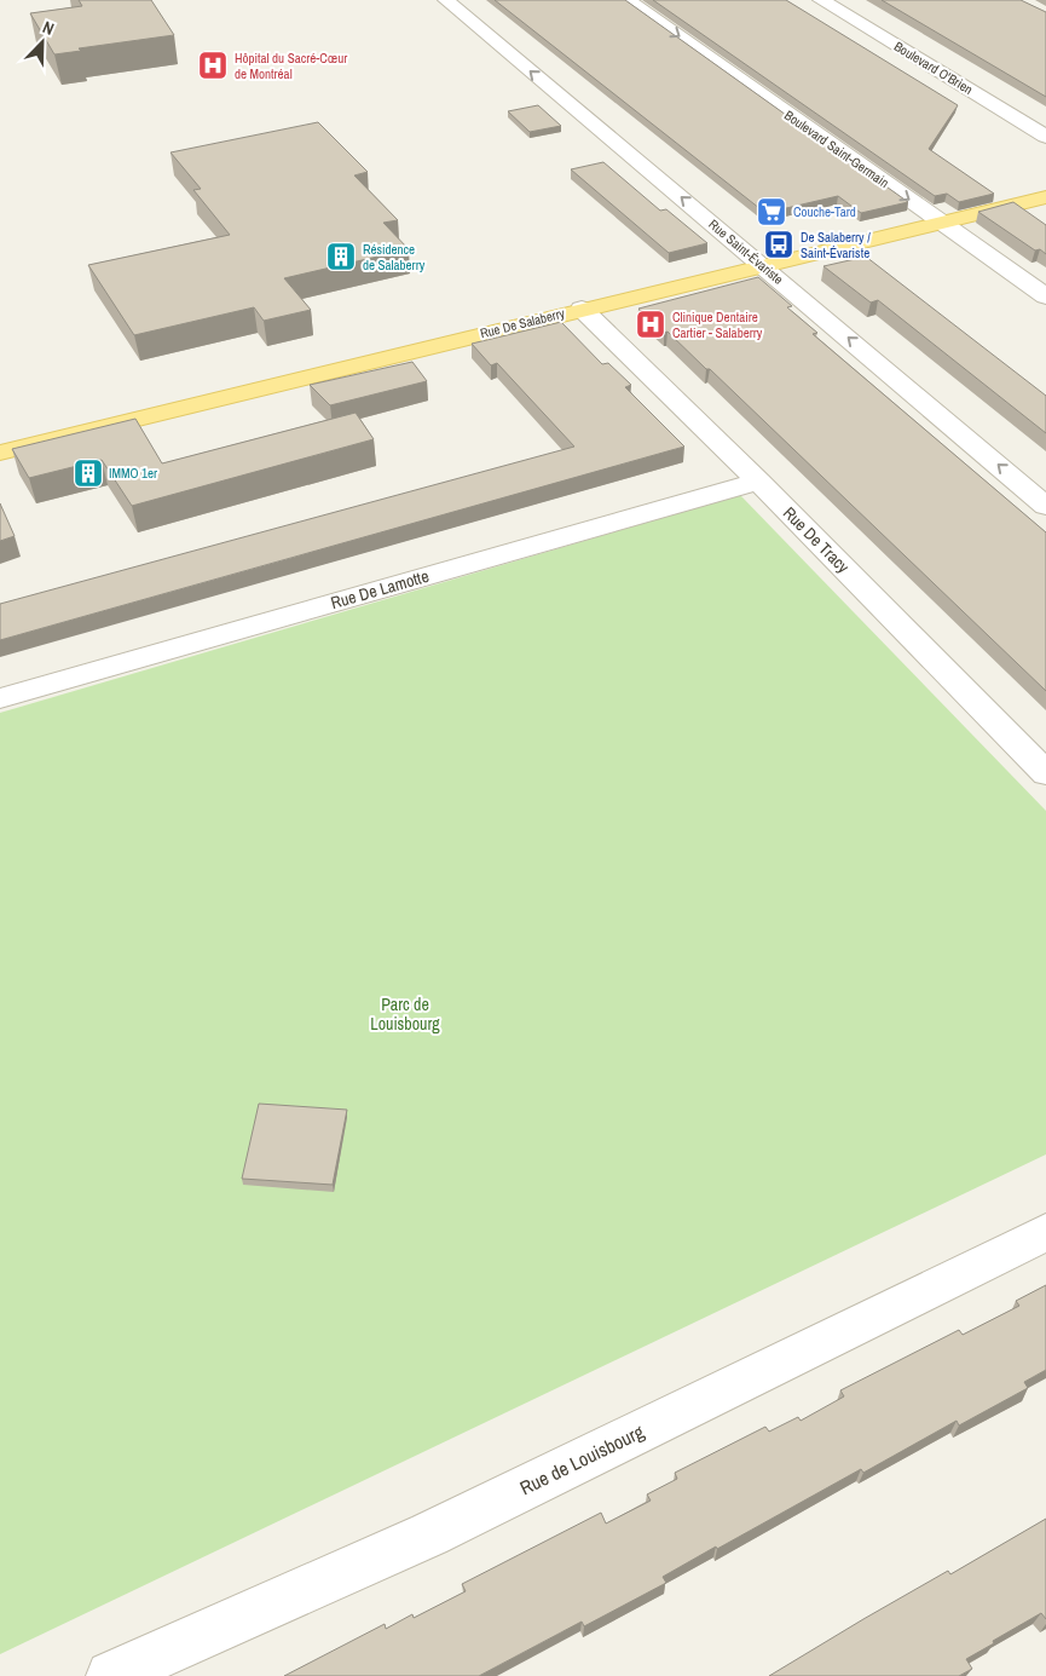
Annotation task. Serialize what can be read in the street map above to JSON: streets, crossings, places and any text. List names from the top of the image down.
{
  "streets": {
    "main road": ["Rue De Salaberry"],
    "street": [
      "Boulevard O'Brien",
      "Boulevard Saint-Germain",
      "Rue Saint-Évariste",
      "Rue De Tracy",
      "Rue De Lamotte",
      "Rue de Louisbourg"
    ]
  },
  "crossings": [
    ["Boulevard Saint-Germain", "Rue De Salaberry"],
    ["Rue Saint-Évariste", "Rue De Salaberry"],
    ["Rue De Salaberry", "Rue De Tracy"],
    ["Rue De Tracy", "Rue De Lamotte"]
  ],
  "one_way": ["Boulevard Saint-Germain", "Rue Saint-Évariste"],
  "parks": ["Parc de Louisbourg"],
  "places": {
    "hospital": ["Hôpital du Sacré-Cœur de Montréal", "Clinique Dentaire Cartier - Salaberry"],
    "supermarket": ["Couche-Tard"],
    "bus stop": ["De Salaberry / Saint-Évariste"],
    "building": ["Résidence de Salaberry", "IMMO 1er"]
  },
  "north": "top right"
}
